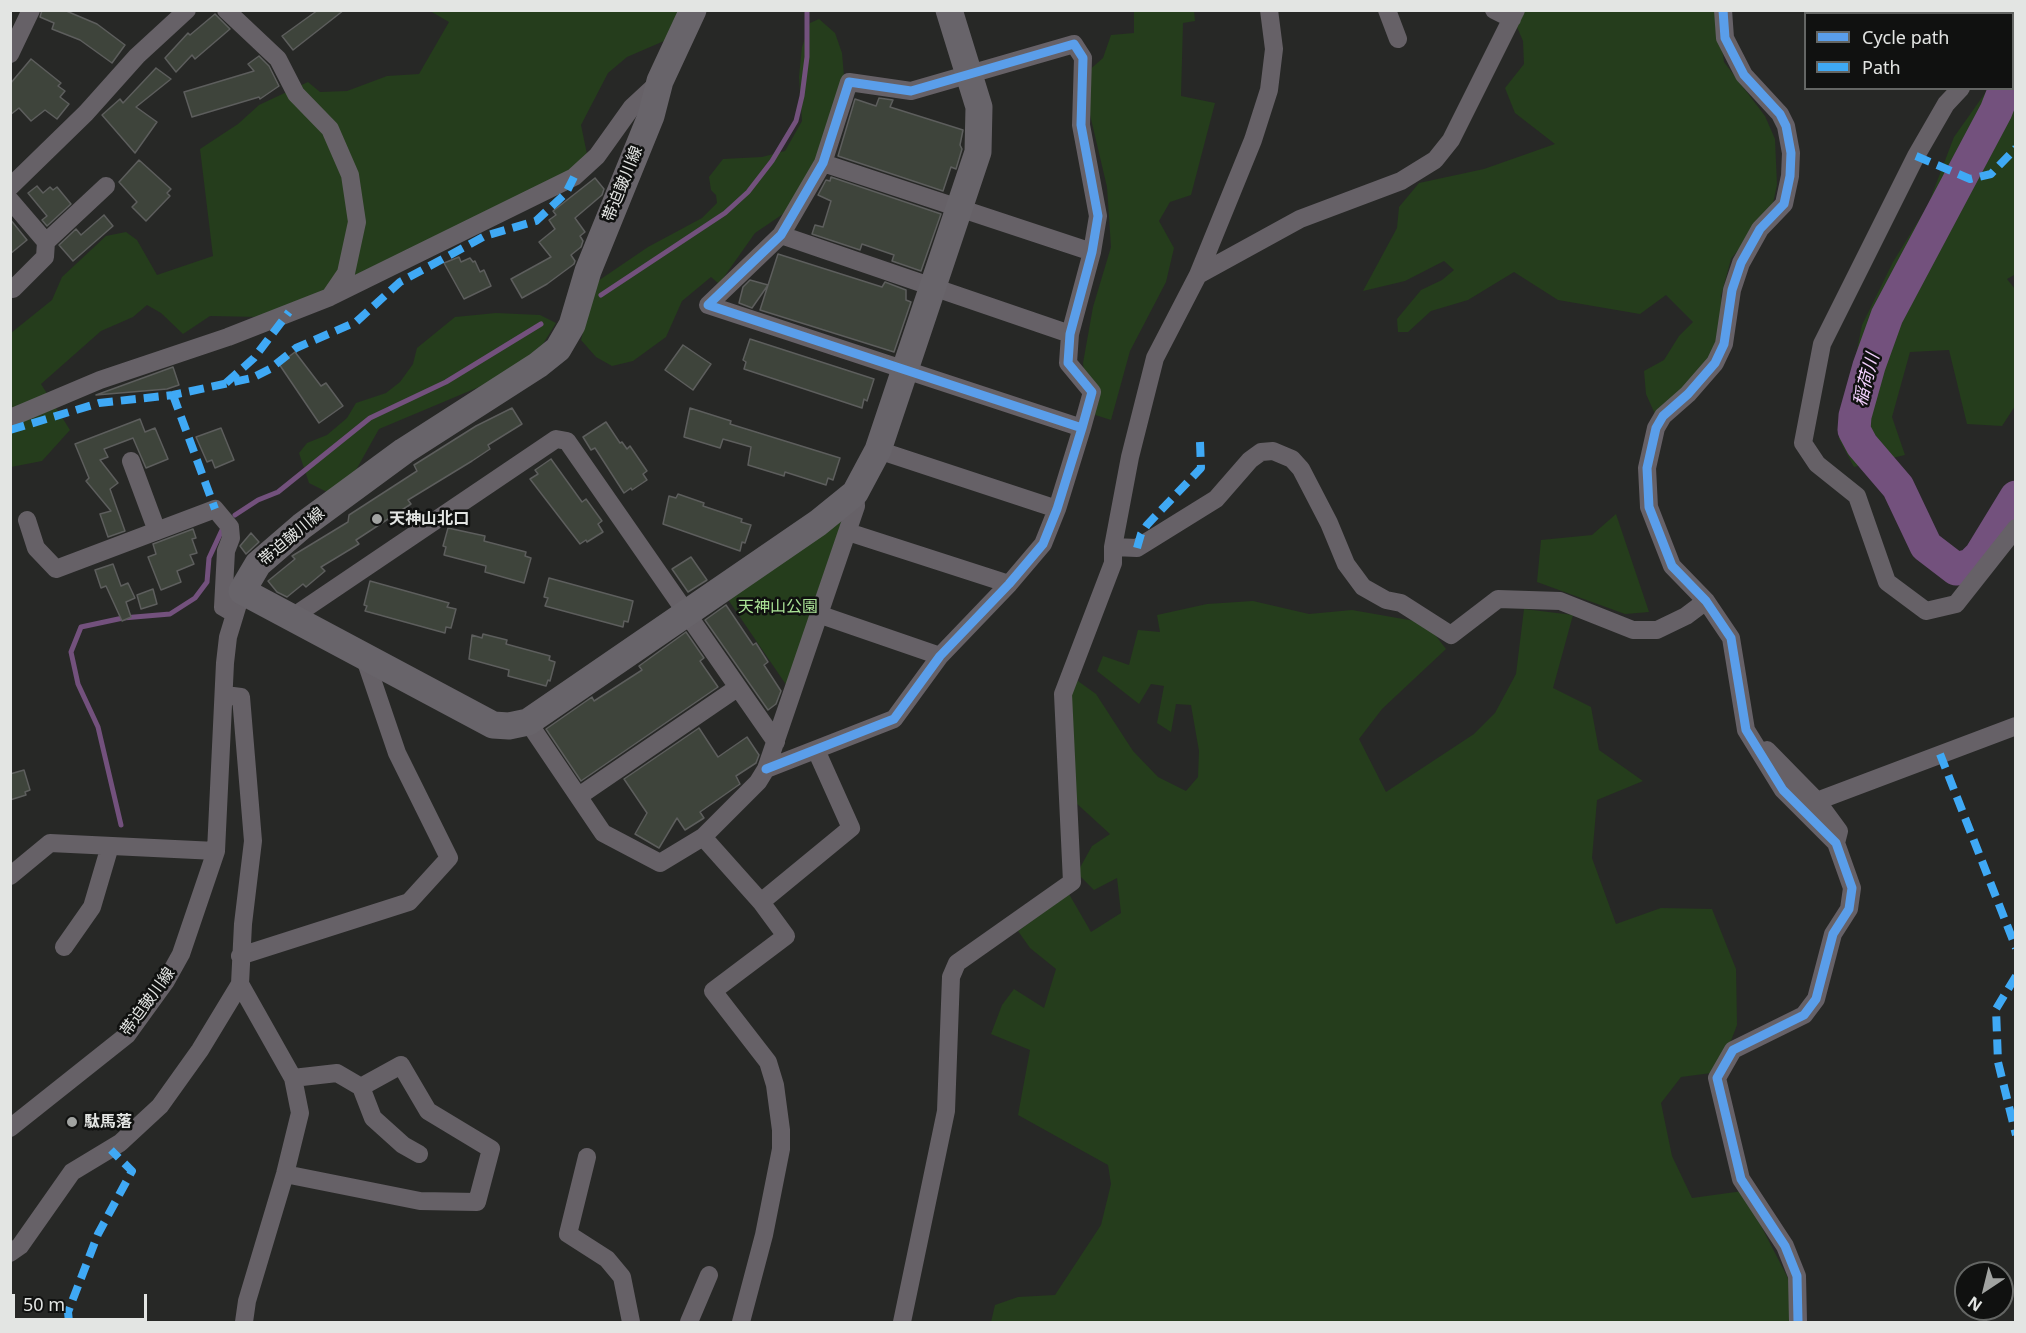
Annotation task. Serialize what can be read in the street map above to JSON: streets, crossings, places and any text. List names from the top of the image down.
{
  "streets": {
    "street": ["帯迫皷川線"]
  },
  "water": ["稲荷川"],
  "parks": ["天神山公園"],
  "places": ["天神山北口", "駄馬落"],
  "legend": ["Cycle path", "Path"],
  "scale_bar": "50 m",
  "north": "bottom left"
}
